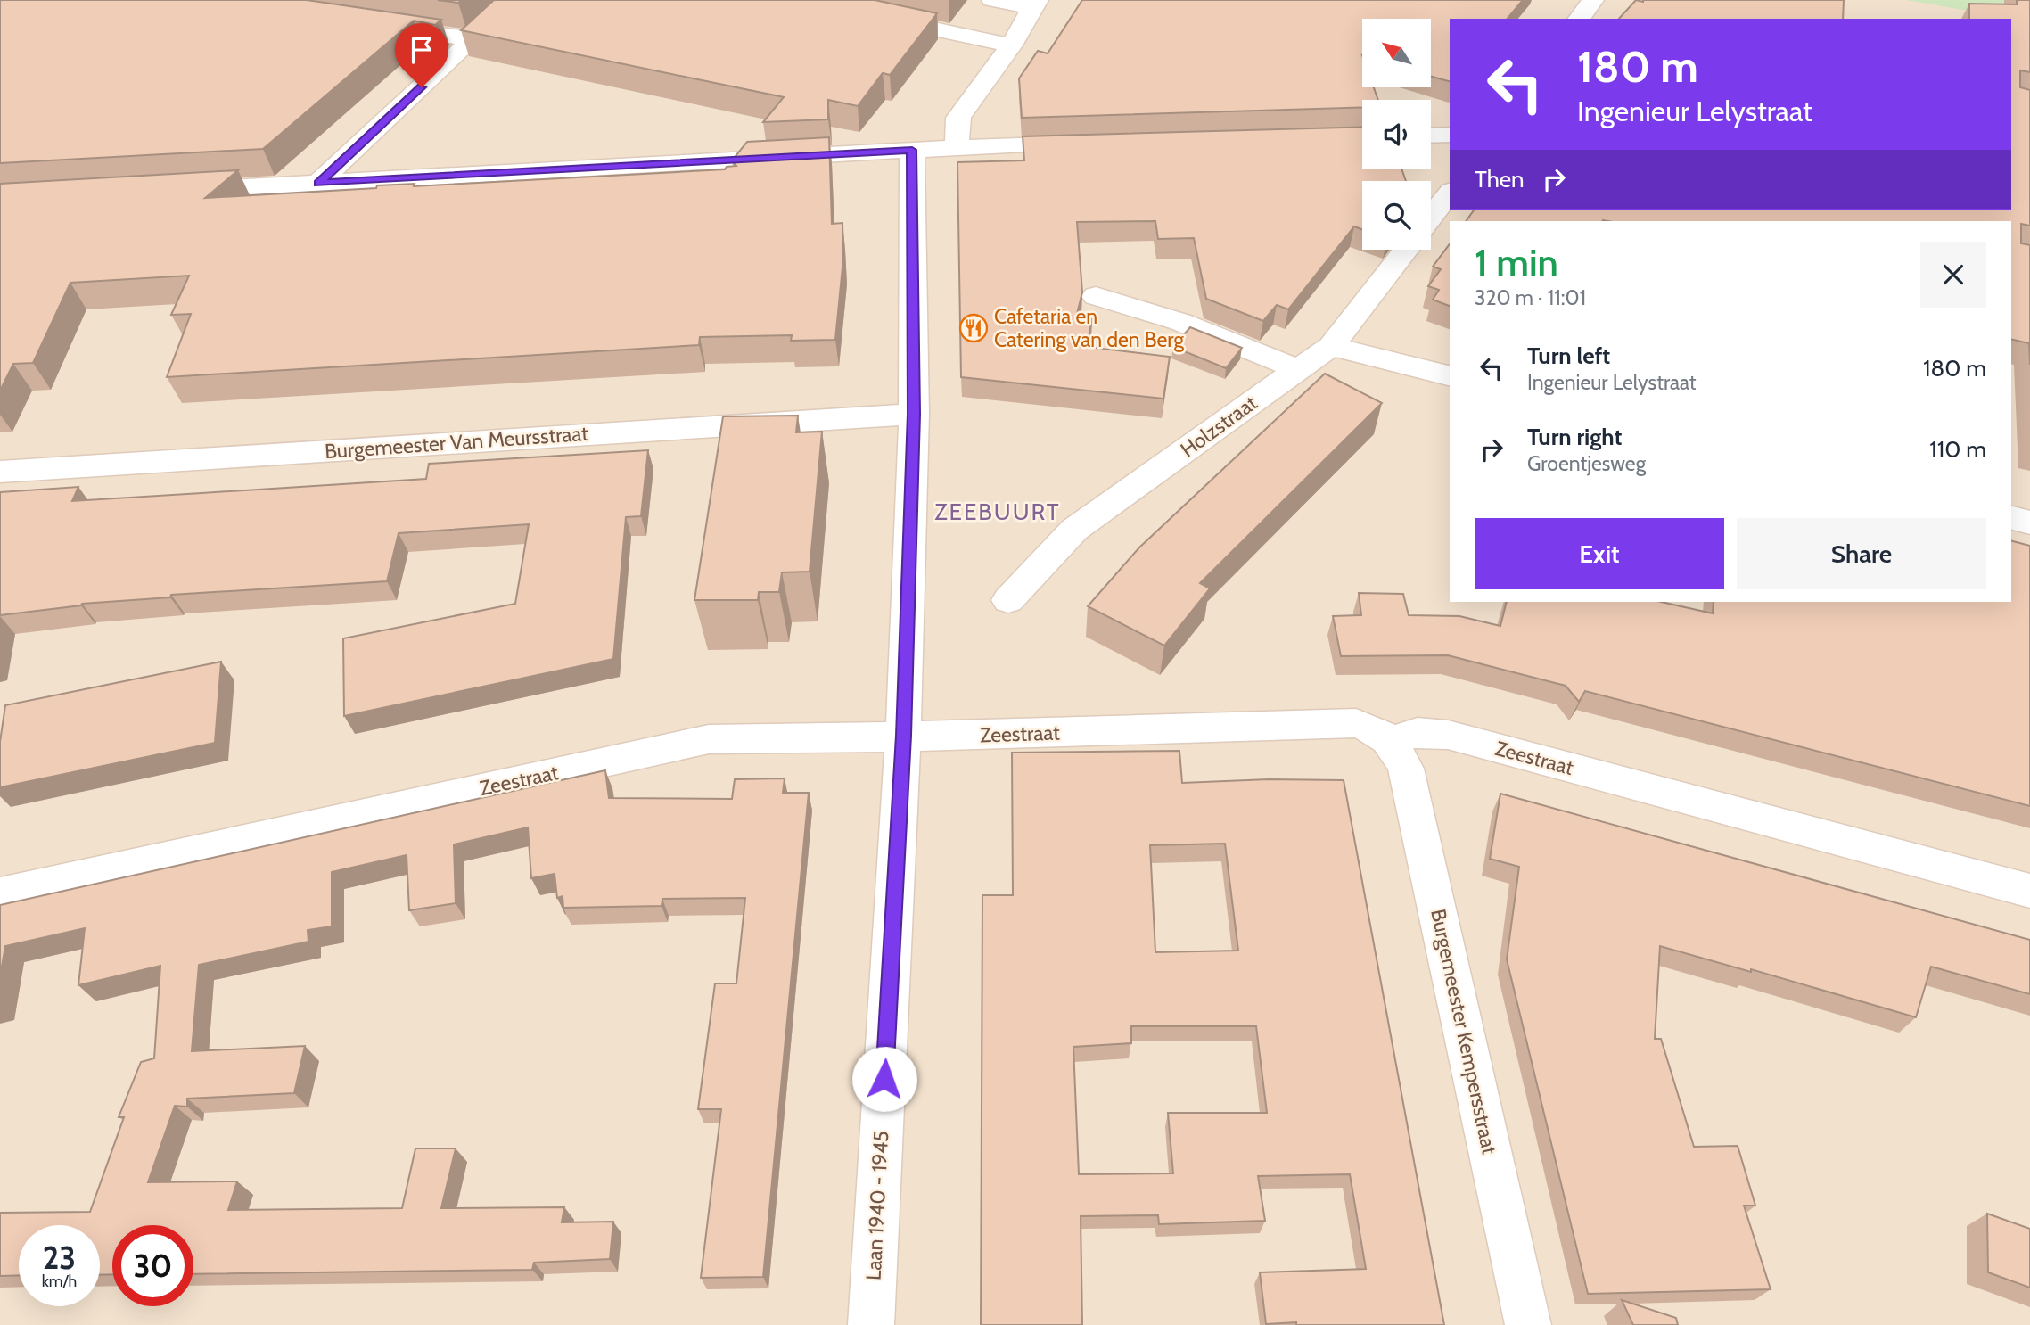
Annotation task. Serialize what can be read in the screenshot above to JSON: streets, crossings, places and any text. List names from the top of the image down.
{
  "streets": {
    "street": [
      "Holzstraat",
      "Burgemeester Van Meursstraat",
      "Zeestraat",
      "Burgemeester Kempersstraat",
      "Laan 1940 - 1945"
    ]
  },
  "crossings": [
    ["Burgemeester Van Meursstraat", "Laan 1940 - 1945"],
    ["Zeestraat", "Burgemeester Kempersstraat"],
    ["Zeestraat", "Laan 1940 - 1945"]
  ],
  "districts": ["ZEEBUURT"],
  "places": {
    "restaurant": ["Cafetaria en Catering van den Berg"]
  },
  "north": "top left",
  "page": {
    "turn": ["180 m", "Ingenieur Lelystraat"],
    "then": "Then",
    "heading": ["1 min", "320 m · 11:01"],
    "list": [
      {
        "name": "Turn left",
        "note": "Ingenieur Lelystraat",
        "value": "180 m"
      },
      {
        "name": "Turn right",
        "note": "Groentjesweg",
        "value": "110 m"
      }
    ],
    "buttons": ["Exit", "Share"],
    "speed": "23 km/h",
    "limit": "30"
  }
}
